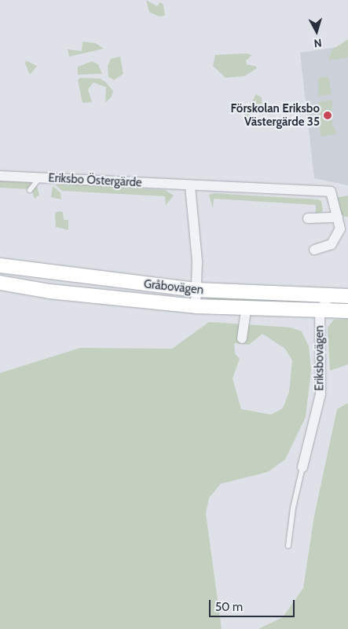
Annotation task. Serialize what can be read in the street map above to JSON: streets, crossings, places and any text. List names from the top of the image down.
{
  "streets": {
    "main road": ["Gråbovägen"],
    "street": ["Eriksbo Östergärde", "Eriksbovägen"]
  },
  "crossings": [
    ["Gråbovägen", "Eriksbovägen"]
  ],
  "places": ["Förskolan Eriksbo Västergärde 35"],
  "scale_bar": "50 m",
  "north": "bottom"
}
